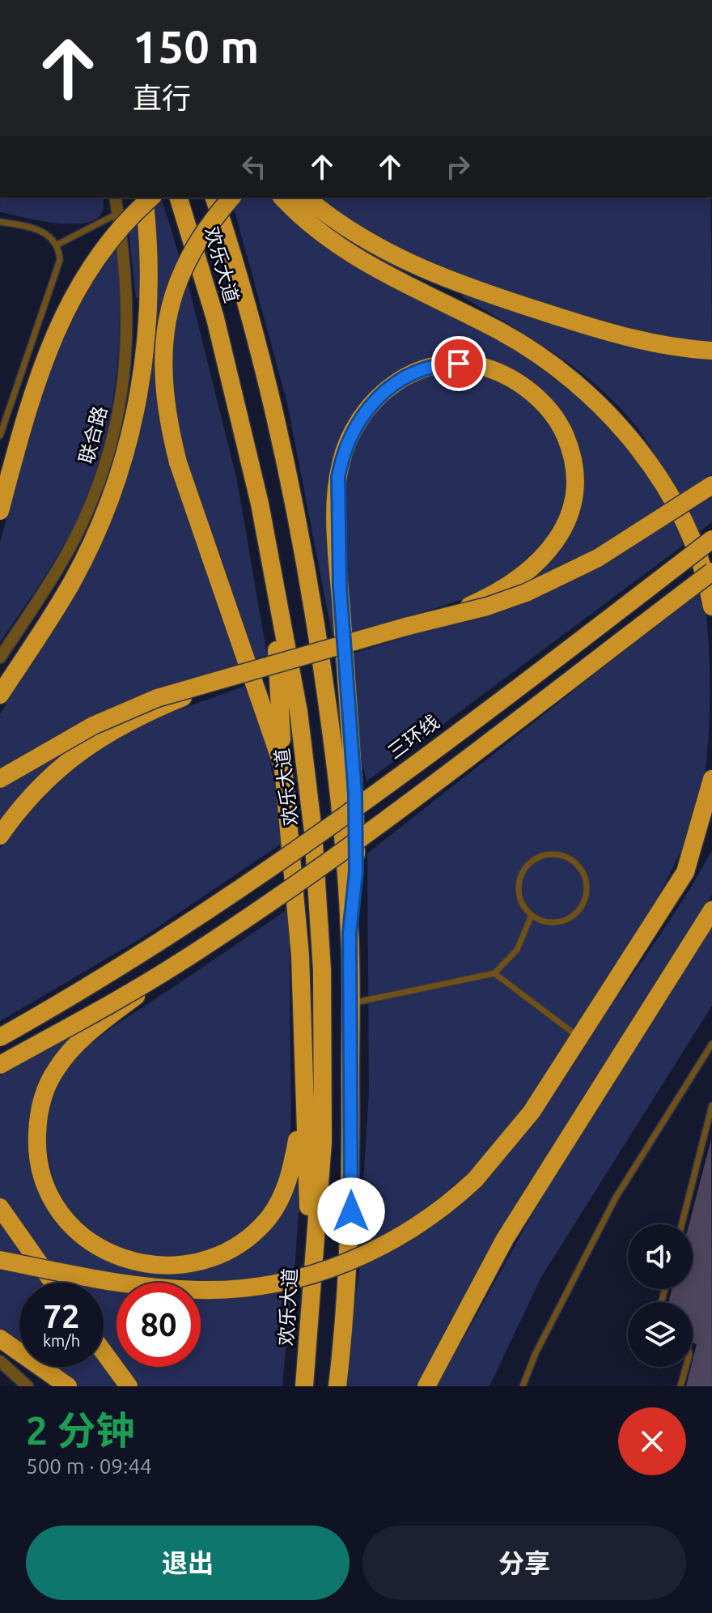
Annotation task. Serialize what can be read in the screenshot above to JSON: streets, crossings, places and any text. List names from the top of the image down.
{
  "streets": {
    "highway": ["欢乐大道", "三环线"],
    "street": ["联合路"]
  },
  "page": {
    "turn": ["150 m", "直行"],
    "speed": "72 km/h",
    "limit": "80",
    "heading": ["2 分钟", "500 m · 09:44"],
    "buttons": ["退出", "分享"]
  }
}
